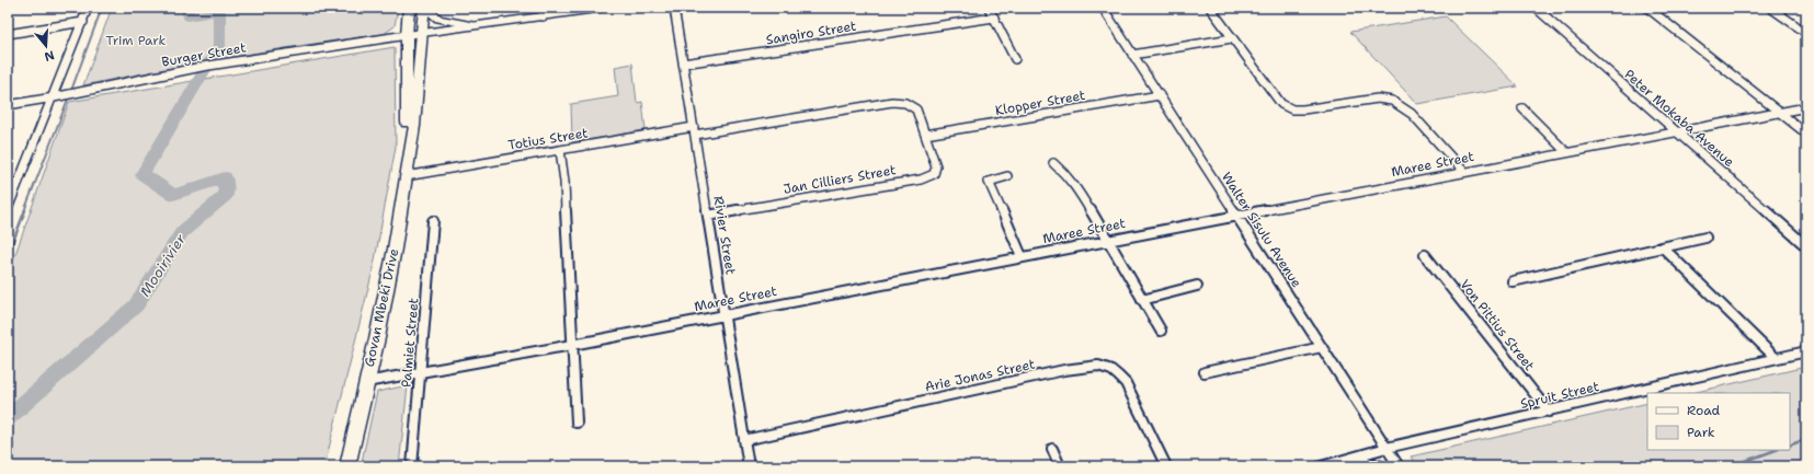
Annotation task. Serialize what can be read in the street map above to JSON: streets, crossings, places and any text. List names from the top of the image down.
{
  "streets": {
    "main road": ["Govan Mbeki Drive"],
    "street": [
      "Sangiro Street",
      "Burger Street",
      "Klopper Street",
      "Peter Mokaba Avenue",
      "Totius Street",
      "Maree Street",
      "Jan Cilliers Street",
      "Walter Sisulu Avenue",
      "Rivier Street",
      "Von Pittius Street",
      "Palmiet Street",
      "Arie Jonas Street",
      "Spruit Street"
    ]
  },
  "crossings": [
    ["Sangiro Street", "Rivier Street"],
    ["Burger Street", "Govan Mbeki Drive"],
    ["Klopper Street", "Totius Street"],
    ["Klopper Street", "Jan Cilliers Street"],
    ["Klopper Street", "Walter Sisulu Avenue"],
    ["Peter Mokaba Avenue", "Maree Street"],
    ["Totius Street", "Jan Cilliers Street"],
    ["Totius Street", "Rivier Street"],
    ["Totius Street", "Govan Mbeki Drive"],
    ["Maree Street", "Walter Sisulu Avenue"],
    ["Maree Street", "Rivier Street"],
    ["Maree Street", "Govan Mbeki Drive"],
    ["Maree Street", "Palmiet Street"],
    ["Jan Cilliers Street", "Rivier Street"],
    ["Walter Sisulu Avenue", "Spruit Street"],
    ["Rivier Street", "Arie Jonas Street"],
    ["Von Pittius Street", "Spruit Street"]
  ],
  "water": ["Mooirivier"],
  "parks": ["Trim Park"],
  "legend": ["Road", "Park"],
  "north": "bottom"
}
